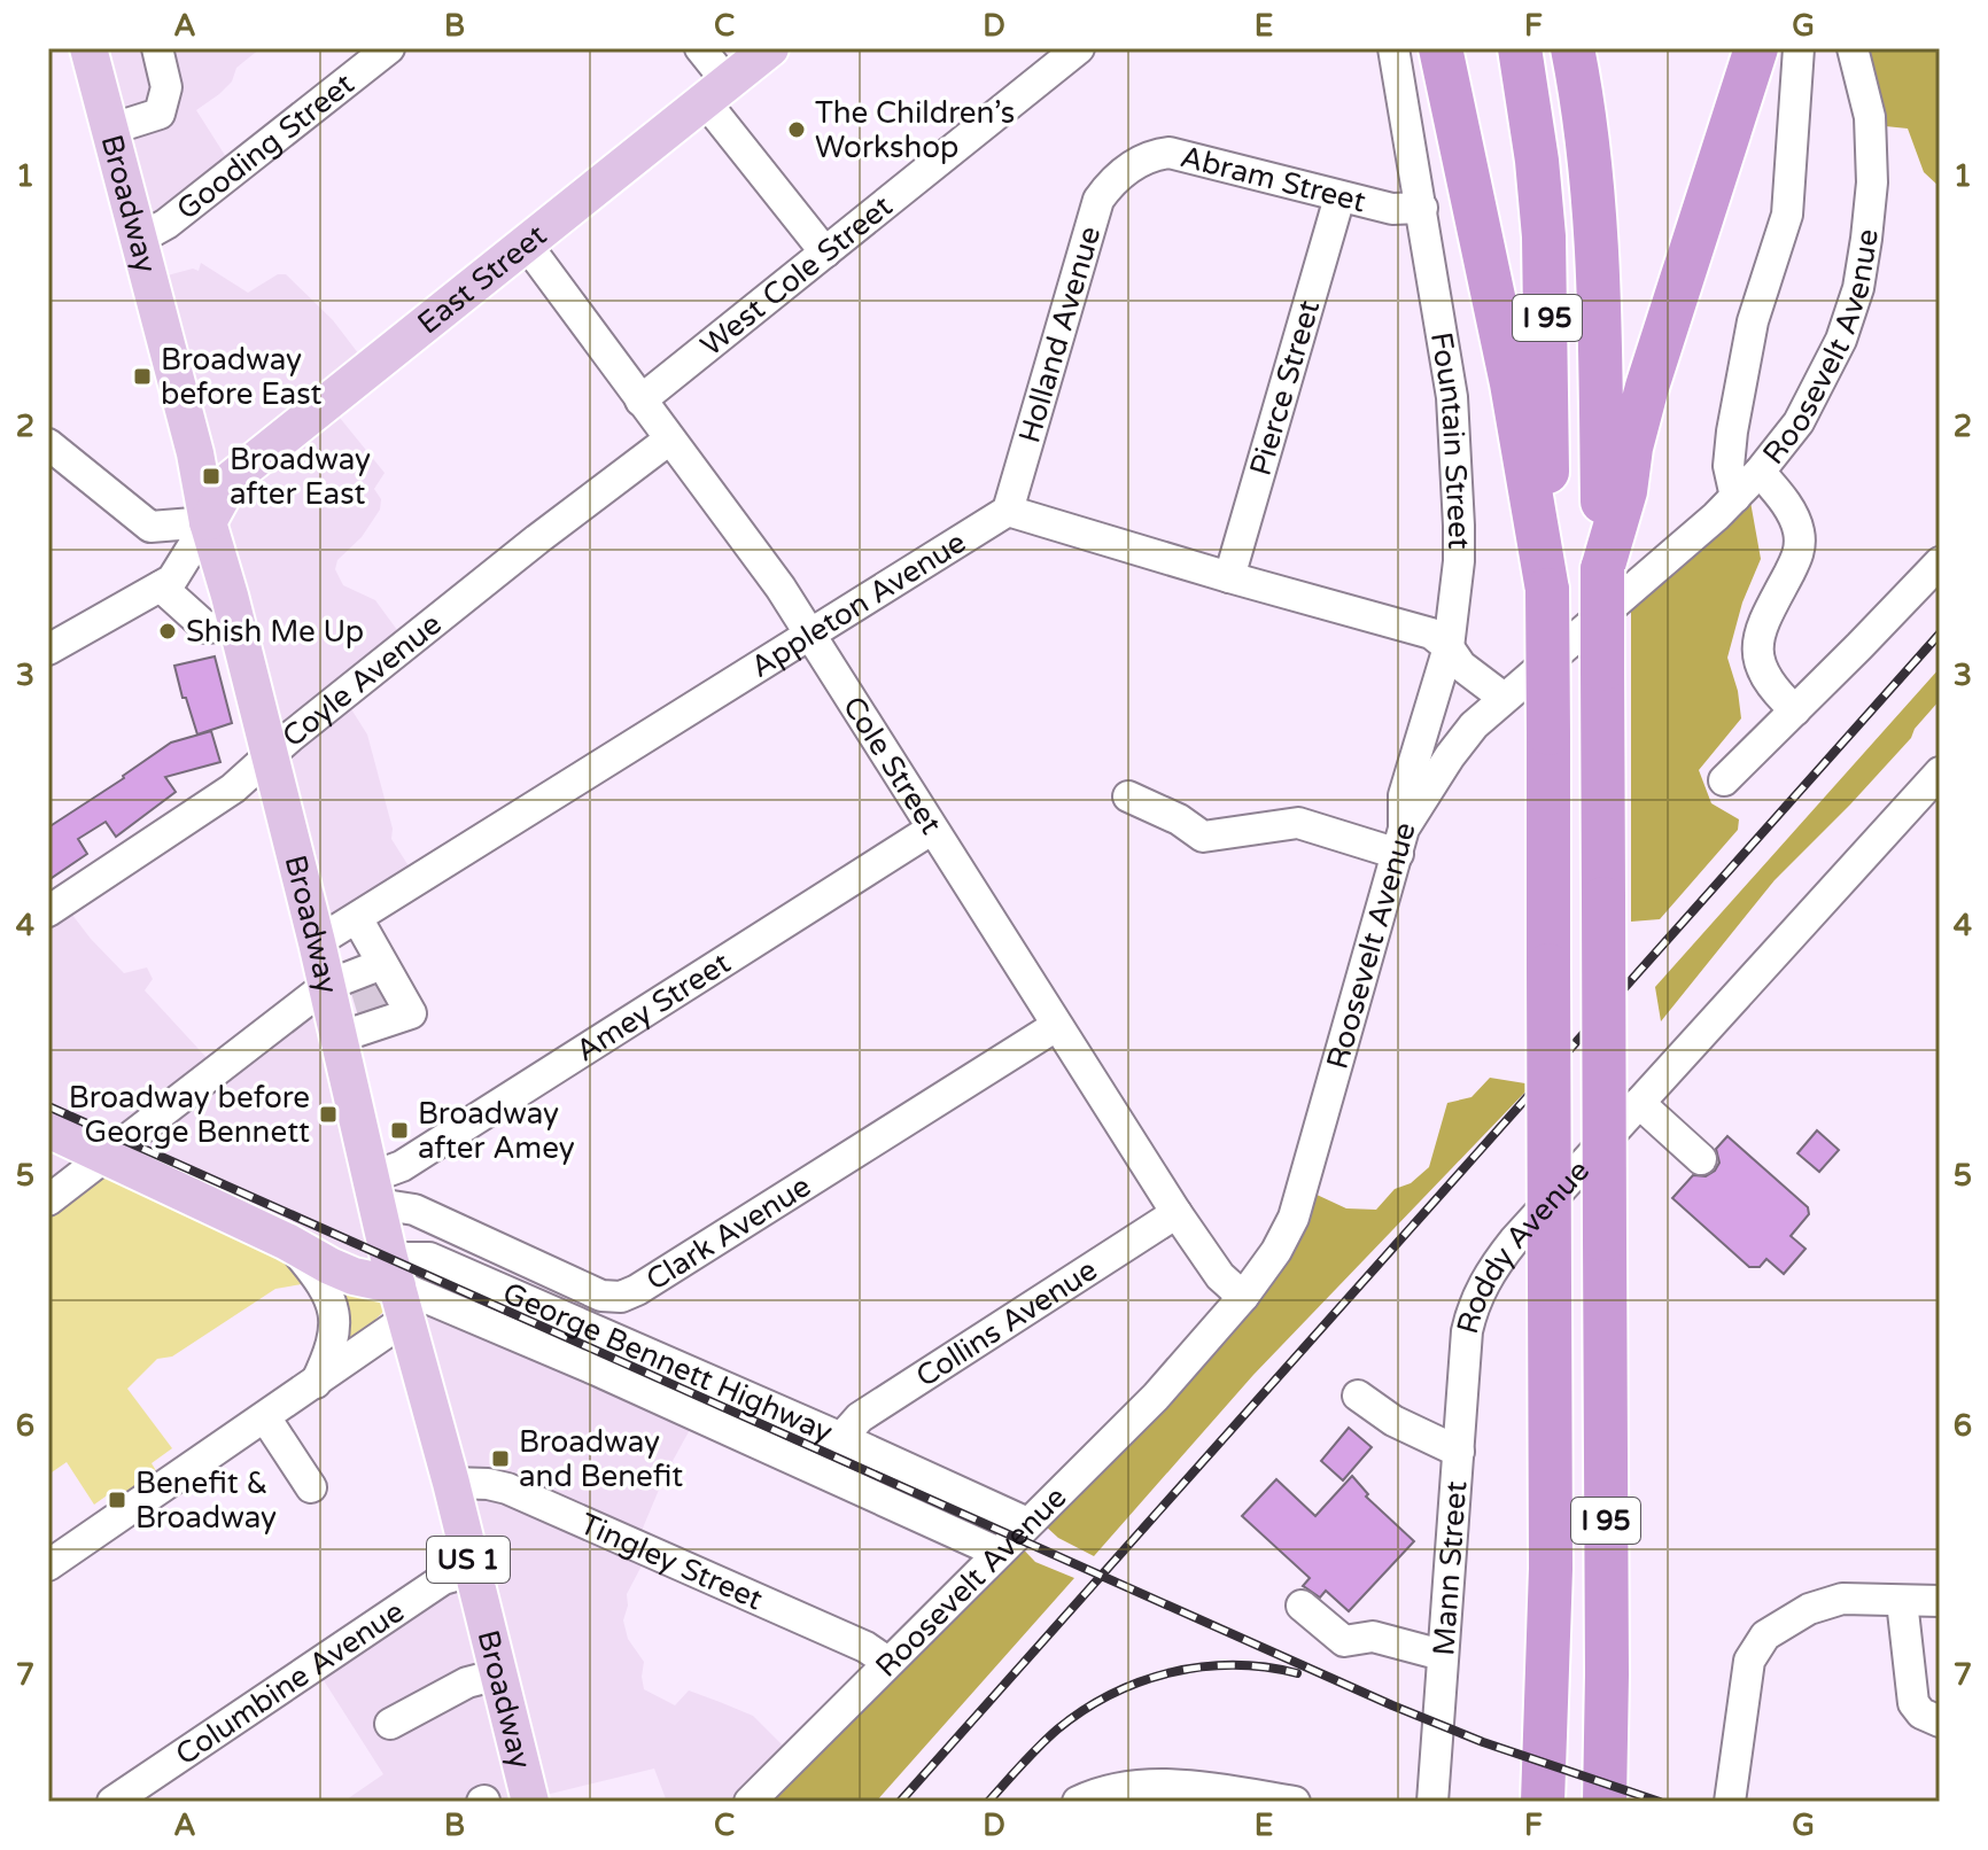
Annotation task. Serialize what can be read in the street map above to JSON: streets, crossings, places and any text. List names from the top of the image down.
{
  "streets": {
    "highway": ["I 95"],
    "main road": [
      "Broadway",
      "East Street",
      "George Bennett Highway",
      "US 1"
    ],
    "street": [
      "Gooding Street",
      "Abram Street",
      "West Cole Street",
      "Holland Avenue",
      "Roosevelt Avenue",
      "Pierce Street",
      "Fountain Street",
      "Appleton Avenue",
      "Coyle Avenue",
      "Cole Street",
      "Amey Street",
      "Clark Avenue",
      "Roddy Avenue",
      "Collins Avenue",
      "Tingley Street",
      "Mann Street",
      "Columbine Avenue"
    ]
  },
  "crossings": [
    ["Gooding Street", "Broadway"],
    ["Abram Street", "Holland Avenue"],
    ["Abram Street", "Pierce Street"],
    ["Abram Street", "Fountain Street"],
    ["Broadway", "East Street"],
    ["Broadway", "Appleton Avenue"],
    ["Broadway", "Coyle Avenue"],
    ["Broadway", "Amey Street"],
    ["Broadway", "Clark Avenue"],
    ["Broadway", "George Bennett Highway"],
    ["Broadway", "Tingley Street"],
    ["Broadway", "Columbine Avenue"],
    ["West Cole Street", "Cole Street"],
    ["East Street", "Cole Street"],
    ["Holland Avenue", "Appleton Avenue"],
    ["Roosevelt Avenue", "Fountain Street"],
    ["Roosevelt Avenue", "Cole Street"],
    ["Roosevelt Avenue", "George Bennett Highway"],
    ["Roosevelt Avenue", "Tingley Street"],
    ["Appleton Avenue", "Cole Street"],
    ["Coyle Avenue", "Cole Street"],
    ["Cole Street", "Amey Street"],
    ["Cole Street", "Clark Avenue"],
    ["Cole Street", "Collins Avenue"],
    ["Amey Street", "Clark Avenue"],
    ["Roddy Avenue", "Mann Street"],
    ["Collins Avenue", "George Bennett Highway"]
  ],
  "places": {
    "other": ["The Children’s Workshop", "Shish Me Up"],
    "transit": [
      "Broadway before East",
      "Broadway after East",
      "Broadway before George Bennett",
      "Broadway after Amey",
      "Broadway and Benefit",
      "Benefit & Broadway"
    ]
  },
  "grid": {
    "columns": [
      "A",
      "B",
      "C",
      "D",
      "E",
      "F",
      "G"
    ],
    "rows": [
      "1",
      "2",
      "3",
      "4",
      "5",
      "6",
      "7"
    ]
  }
}
